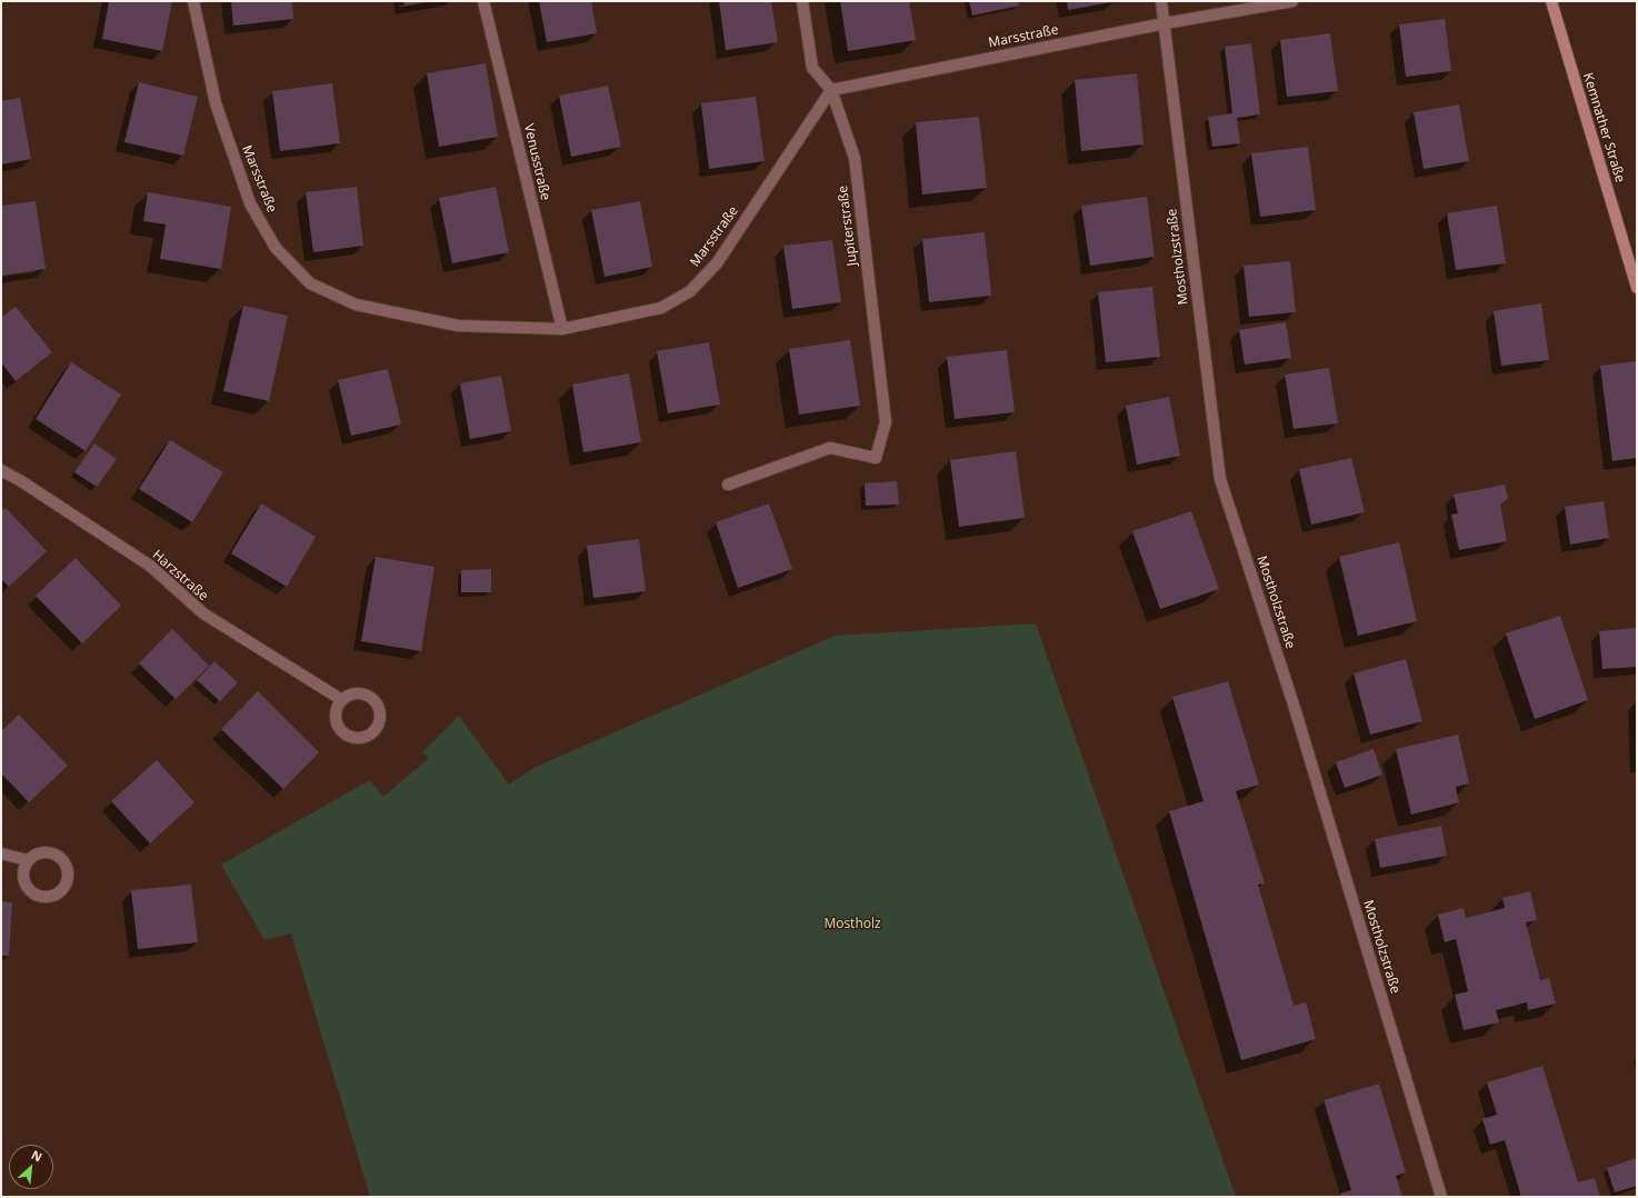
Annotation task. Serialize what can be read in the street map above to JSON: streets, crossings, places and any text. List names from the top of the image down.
{
  "streets": {
    "main road": ["Kemnather Straße"],
    "street": [
      "Marsstraße",
      "Venusstraße",
      "Jupiterstraße",
      "Mostholzstraße",
      "Harzstraße"
    ]
  },
  "crossings": [
    ["Marsstraße", "Venusstraße"],
    ["Marsstraße", "Jupiterstraße"],
    ["Marsstraße", "Mostholzstraße"]
  ],
  "parks": ["Mostholz"],
  "north": "top right"
}
